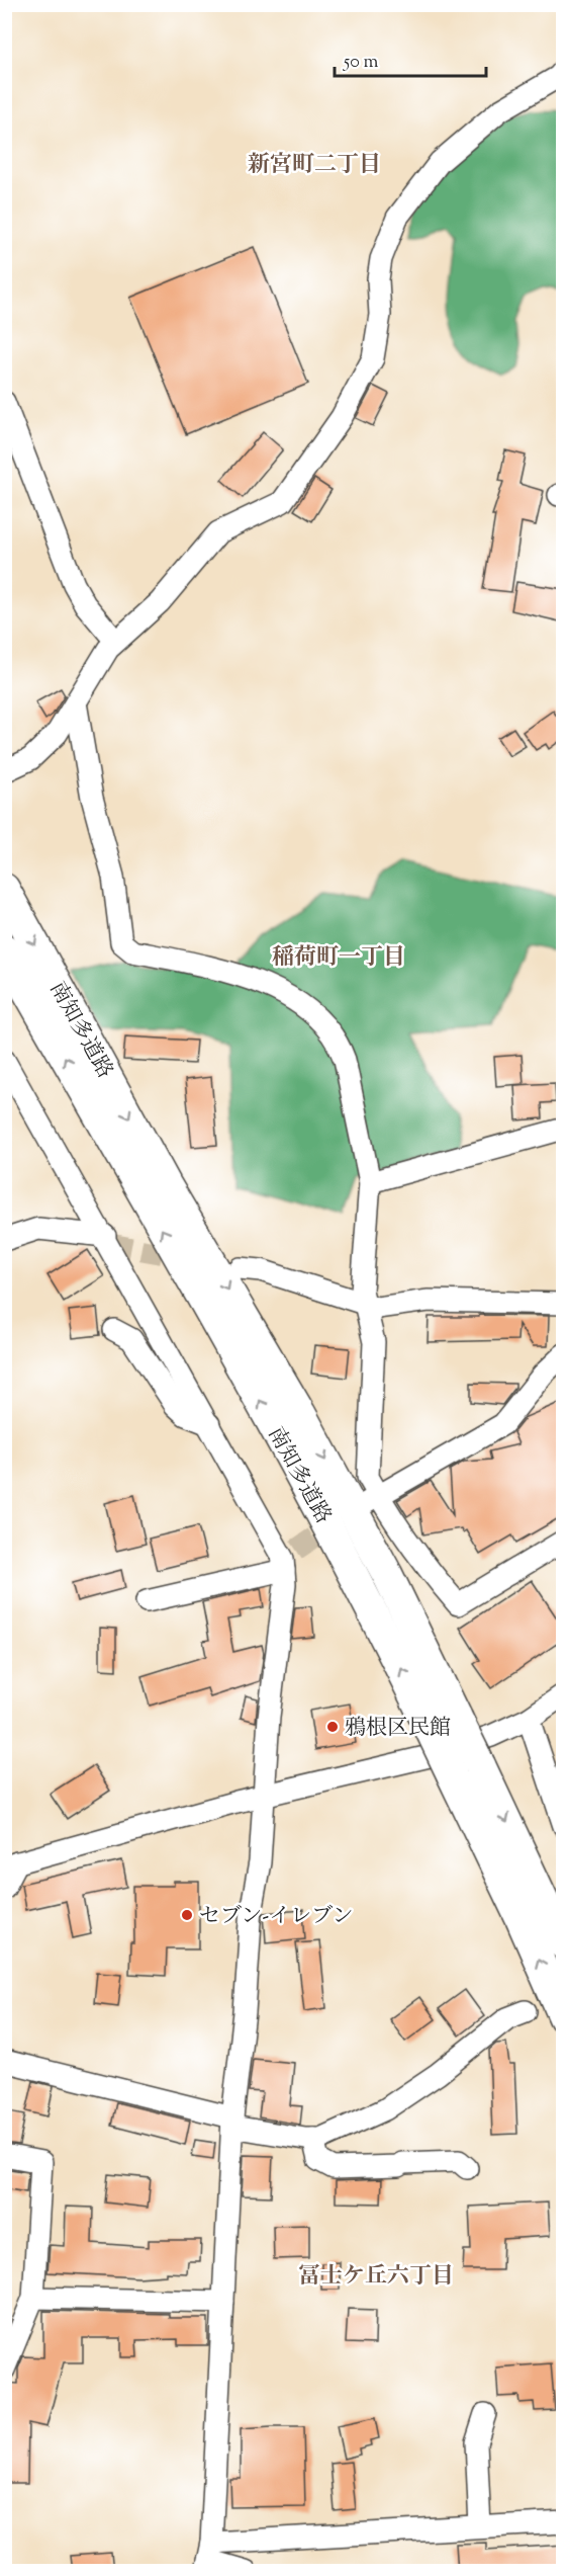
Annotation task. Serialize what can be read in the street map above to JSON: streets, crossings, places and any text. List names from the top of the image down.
{
  "streets": {
    "highway": ["南知多道路"]
  },
  "districts": ["新宮町二丁目", "稲荷町一丁目", "冨士ケ丘六丁目"],
  "places": ["鴉根区民館", "セブン-イレブン"],
  "scale_bar": "50 m"
}
